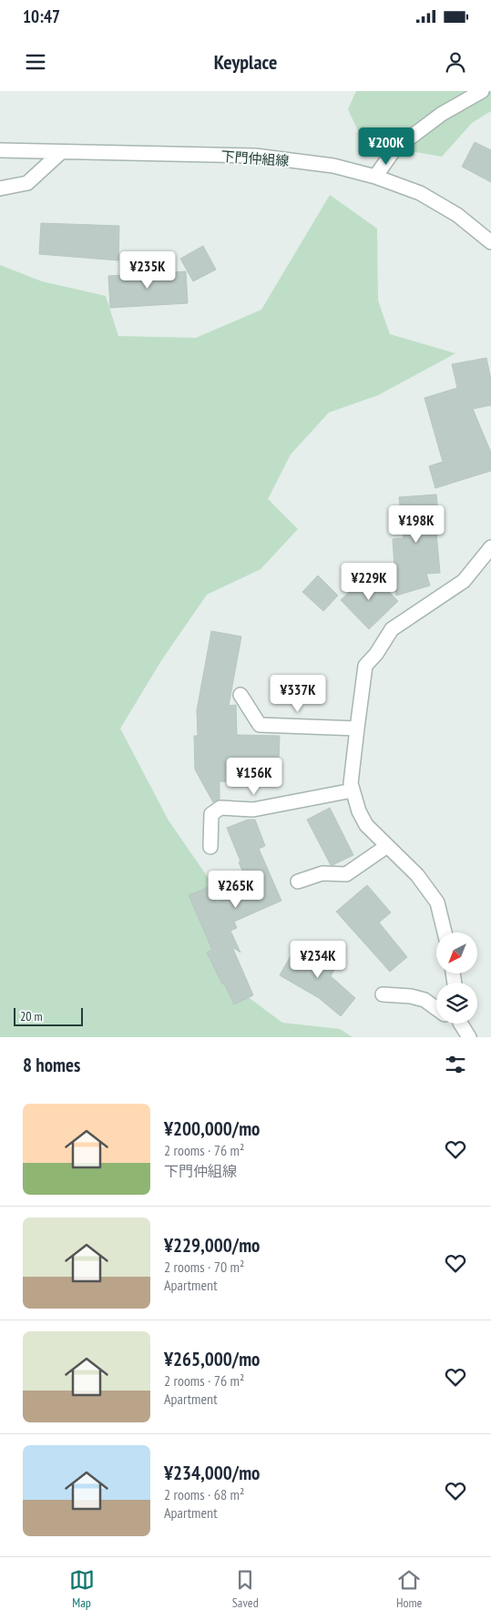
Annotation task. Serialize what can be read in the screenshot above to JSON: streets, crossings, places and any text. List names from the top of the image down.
{
  "streets": {
    "street": ["下門仲組線"]
  },
  "scale_bar": "20 m",
  "north": "bottom left",
  "page": {
    "status": "10:47",
    "header": "Keyplace",
    "price": [
      "¥200K",
      "¥235K",
      "¥198K",
      "¥229K",
      "¥337K",
      "¥156K",
      "¥265K",
      "¥234K"
    ],
    "scale": "20 m",
    "heading": "8 homes",
    "list": [
      {
        "name": "¥200,000/mo",
        "note": "2 rooms · 76 m² · 下門仲組線"
      },
      {
        "name": "¥229,000/mo",
        "note": "2 rooms · 70 m² · Apartment"
      },
      {
        "name": "¥265,000/mo",
        "note": "2 rooms · 76 m² · Apartment"
      },
      {
        "name": "¥234,000/mo",
        "note": "2 rooms · 68 m² · Apartment"
      }
    ],
    "tabs": ["Map", "Saved", "Home"]
  }
}
